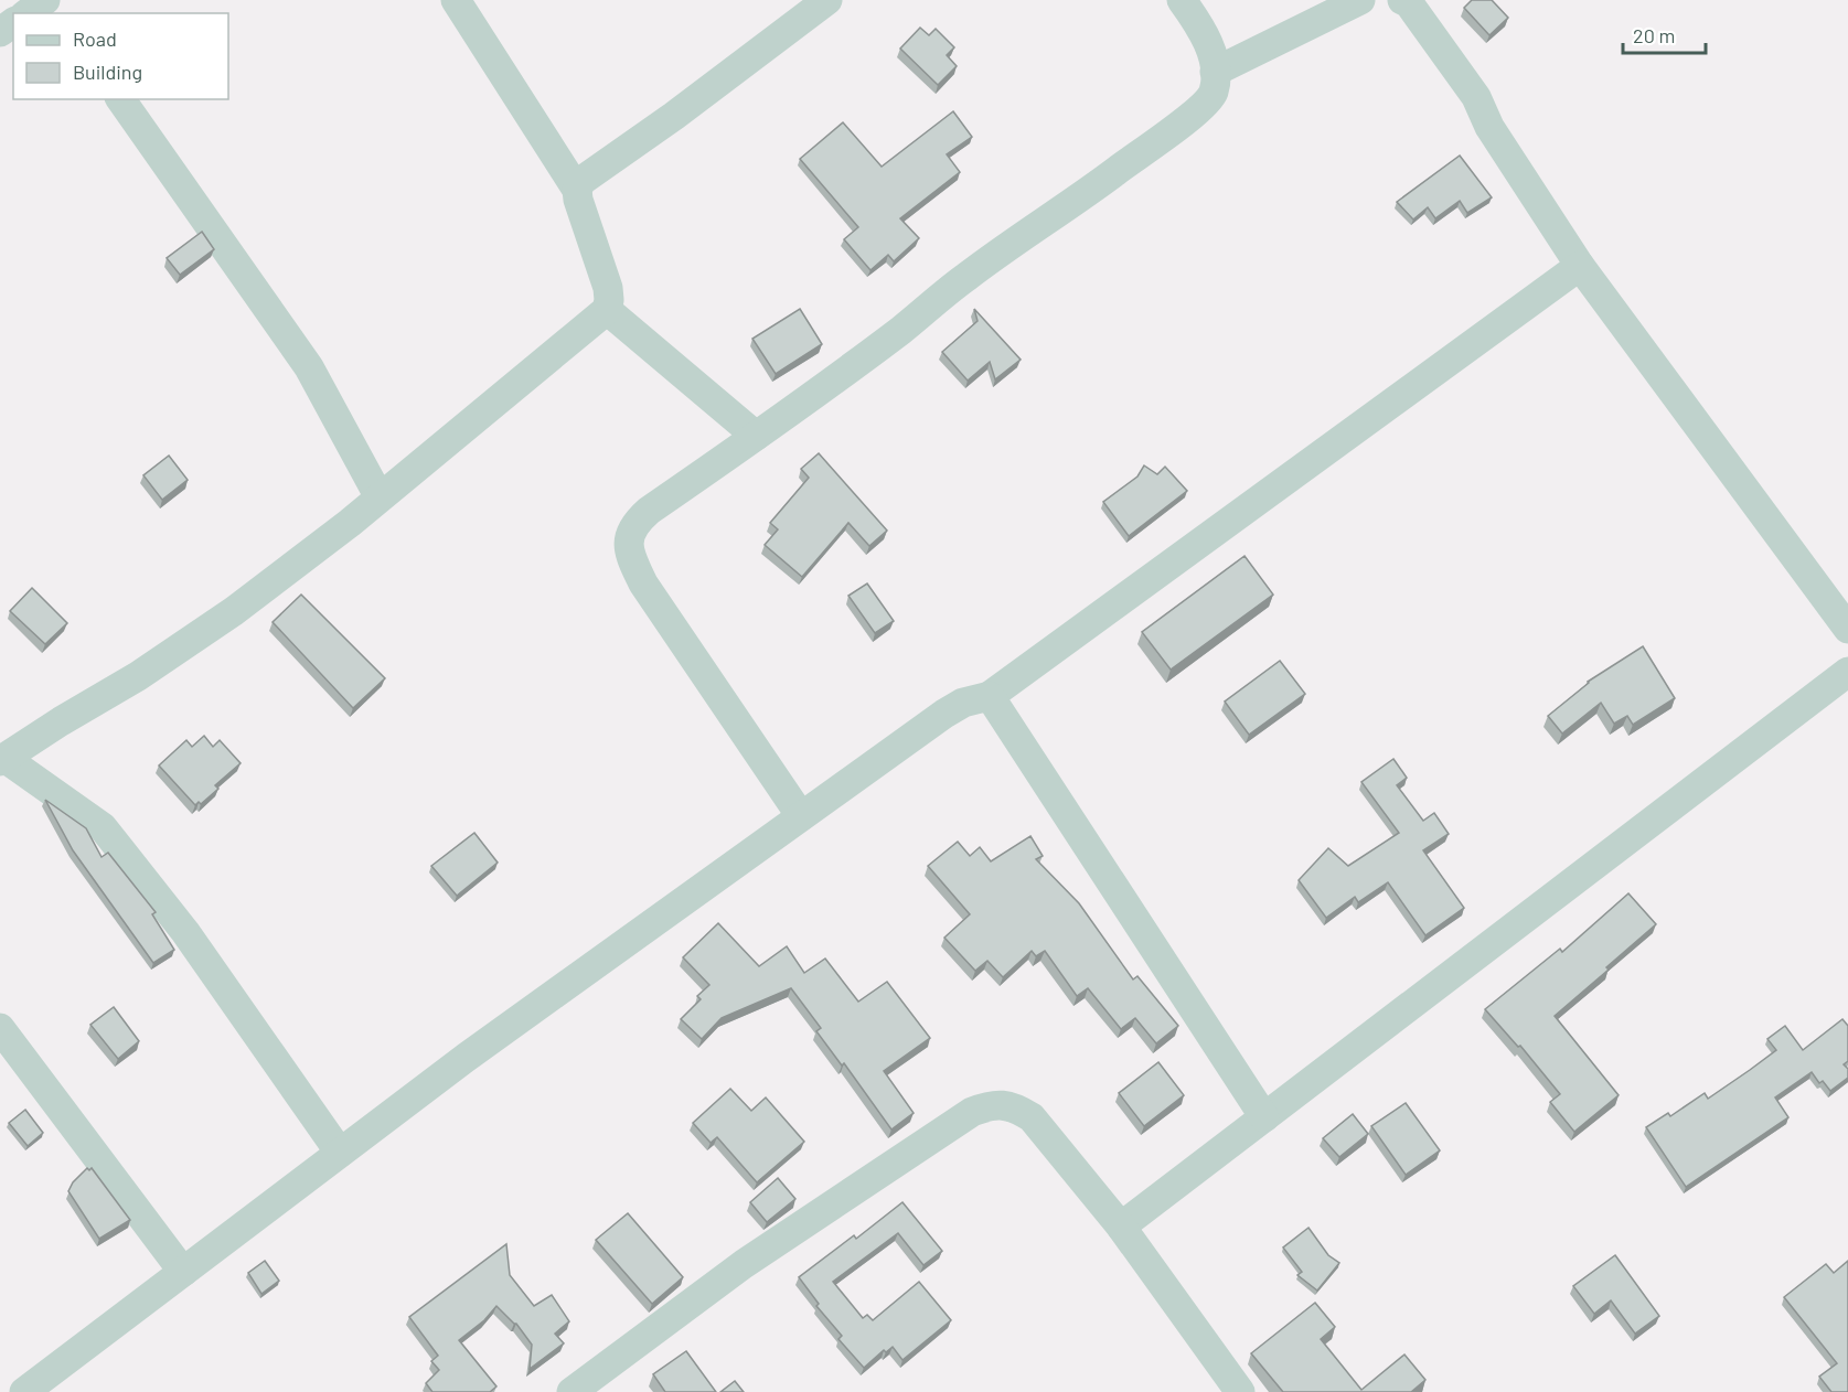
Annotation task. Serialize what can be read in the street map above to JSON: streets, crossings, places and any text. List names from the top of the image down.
{
  "legend": ["Road", "Building"],
  "scale_bar": "20 m"
}
